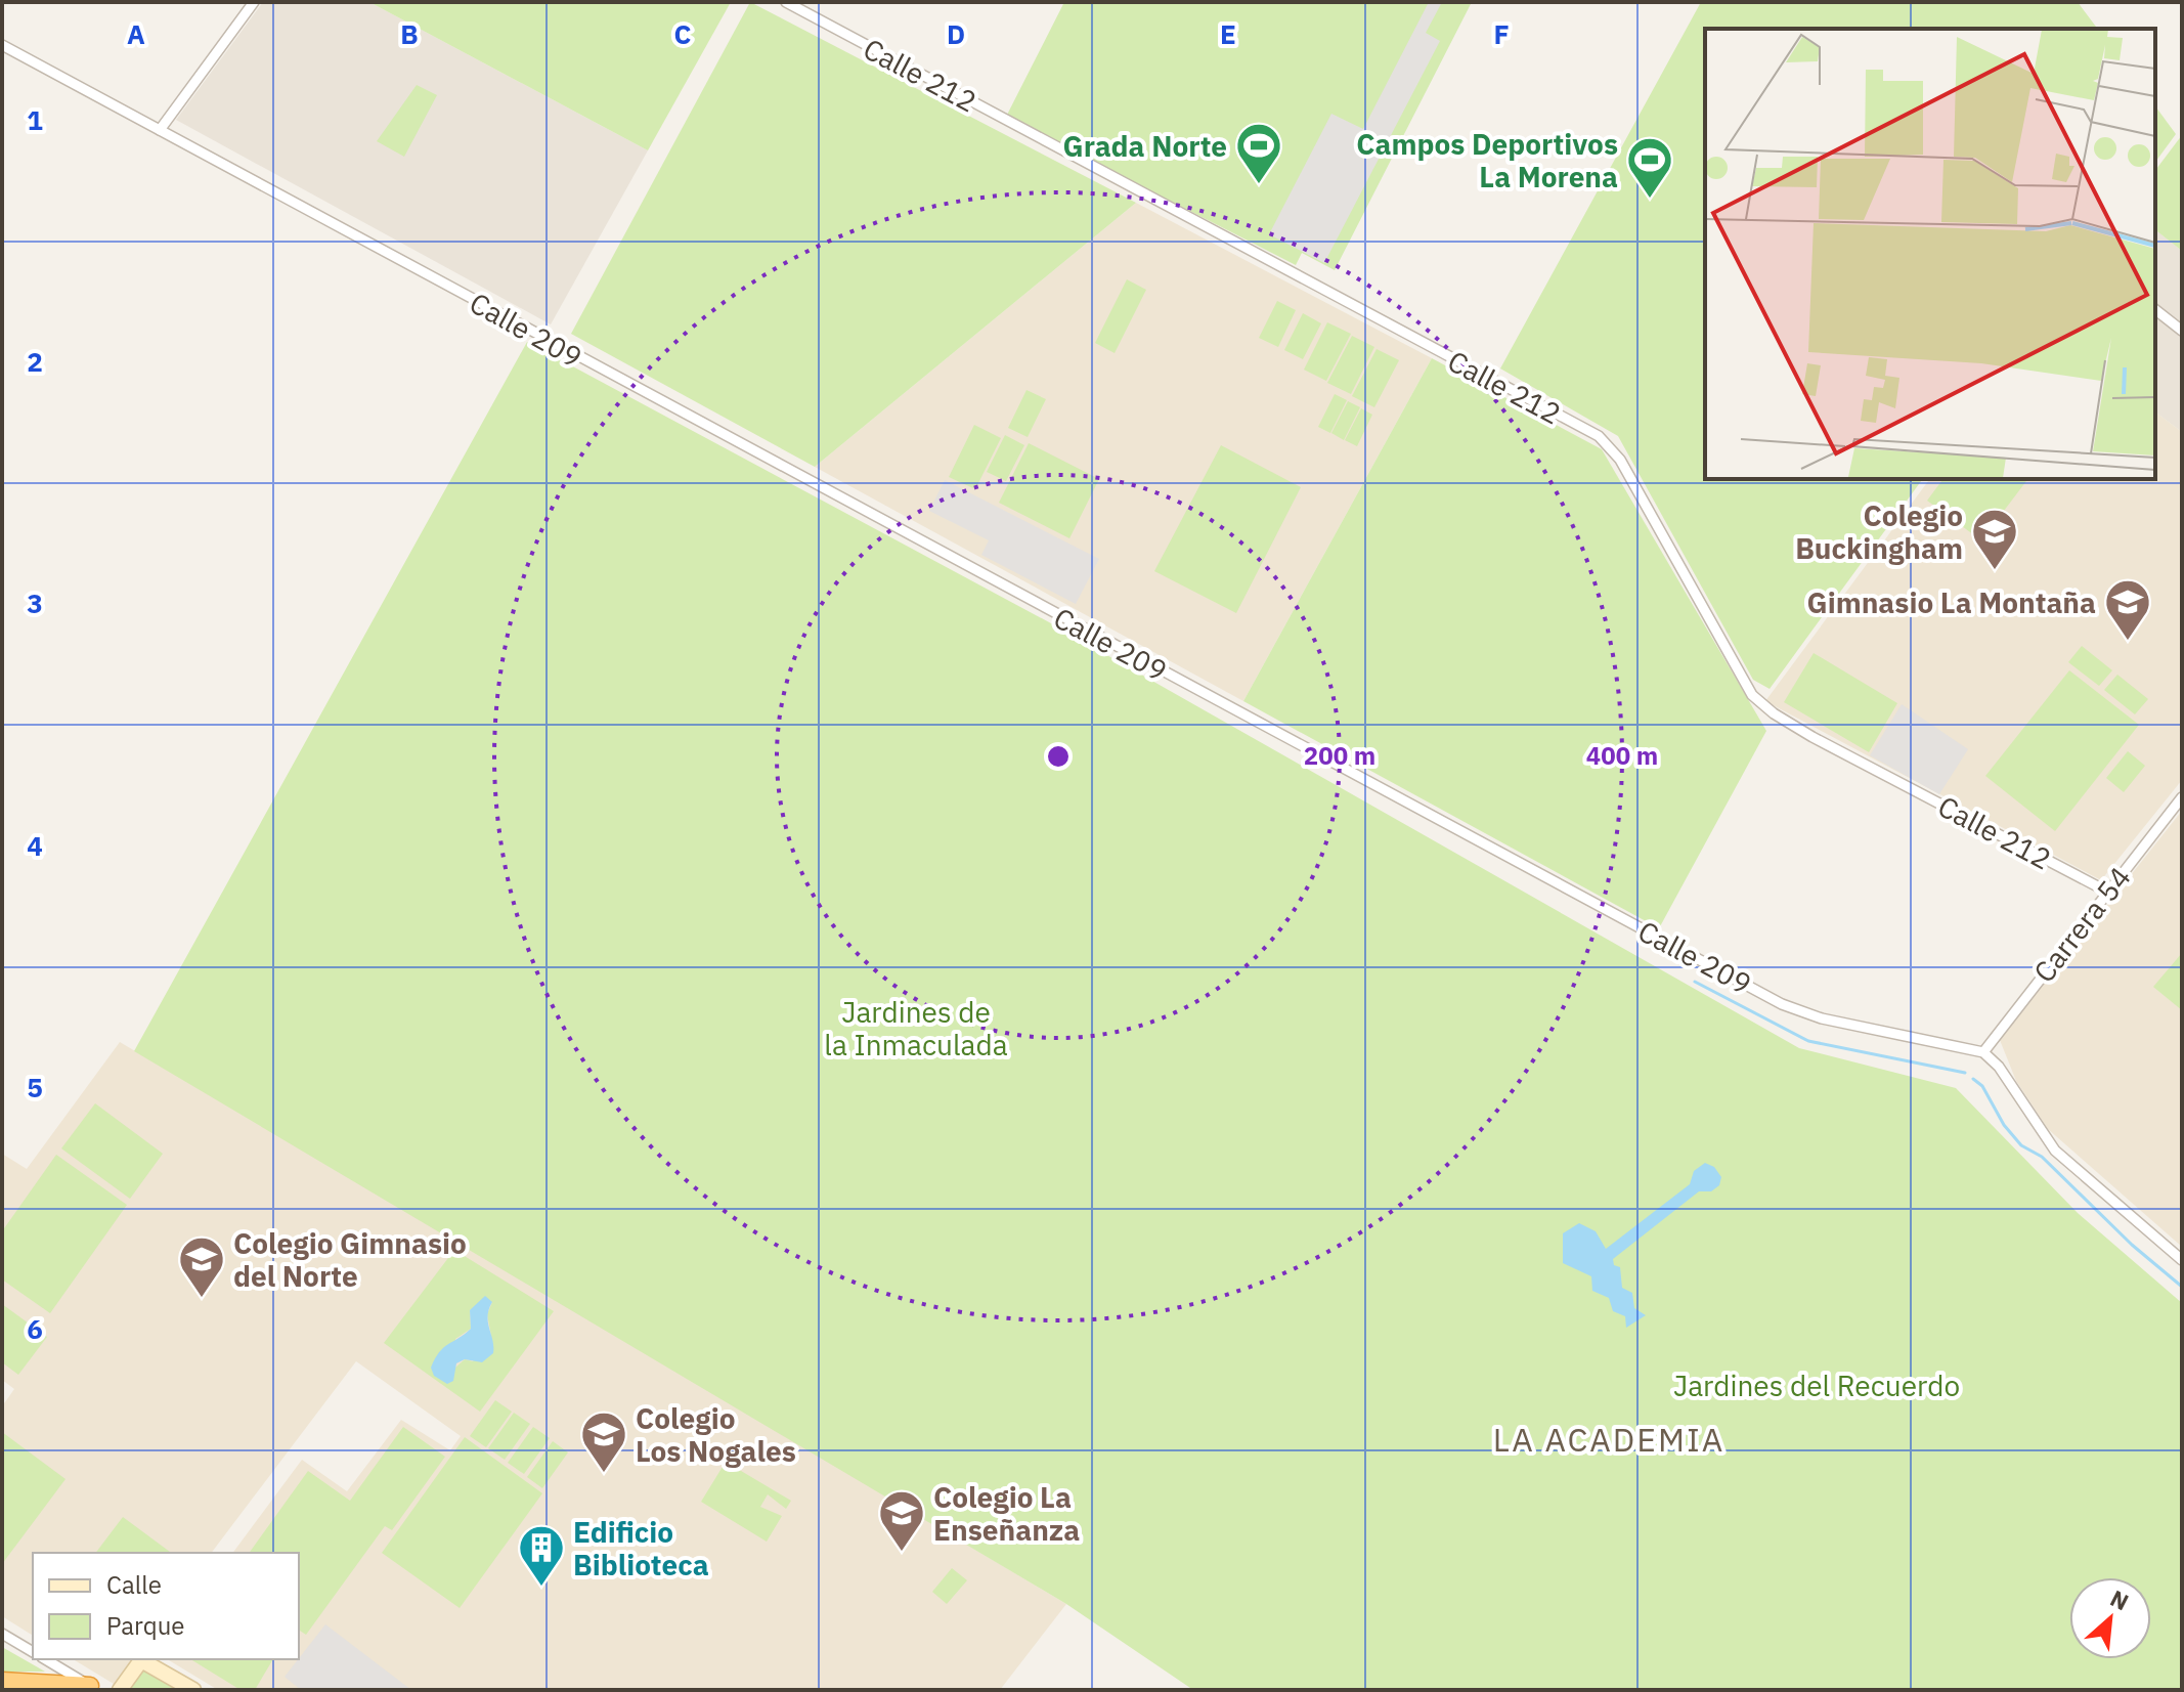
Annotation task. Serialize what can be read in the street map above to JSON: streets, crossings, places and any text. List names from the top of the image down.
{
  "streets": {
    "street": ["Calle 212", "Calle 209", "Carrera 54"]
  },
  "crossings": [
    ["Calle 212", "Carrera 54"],
    ["Calle 209", "Carrera 54"]
  ],
  "districts": ["LA ACADEMIA"],
  "parks": ["Jardines de la Inmaculada", "Jardines del Recuerdo"],
  "places": {
    "sports": ["Grada Norte", "Campos Deportivos La Morena"],
    "school or university": [
      "Colegio Buckingham",
      "Gimnasio La Montaña",
      "Colegio Gimnasio del Norte",
      "Colegio Los Nogales",
      "Colegio La Enseñanza"
    ],
    "building": ["Edificio Biblioteca"]
  },
  "legend": ["Calle", "Parque"],
  "north": "top right",
  "grid": {
    "columns": [
      "A",
      "B",
      "C",
      "D",
      "E",
      "F"
    ],
    "rows": [
      "1",
      "2",
      "3",
      "4",
      "5",
      "6"
    ]
  },
  "rings": ["200 m", "400 m"]
}
